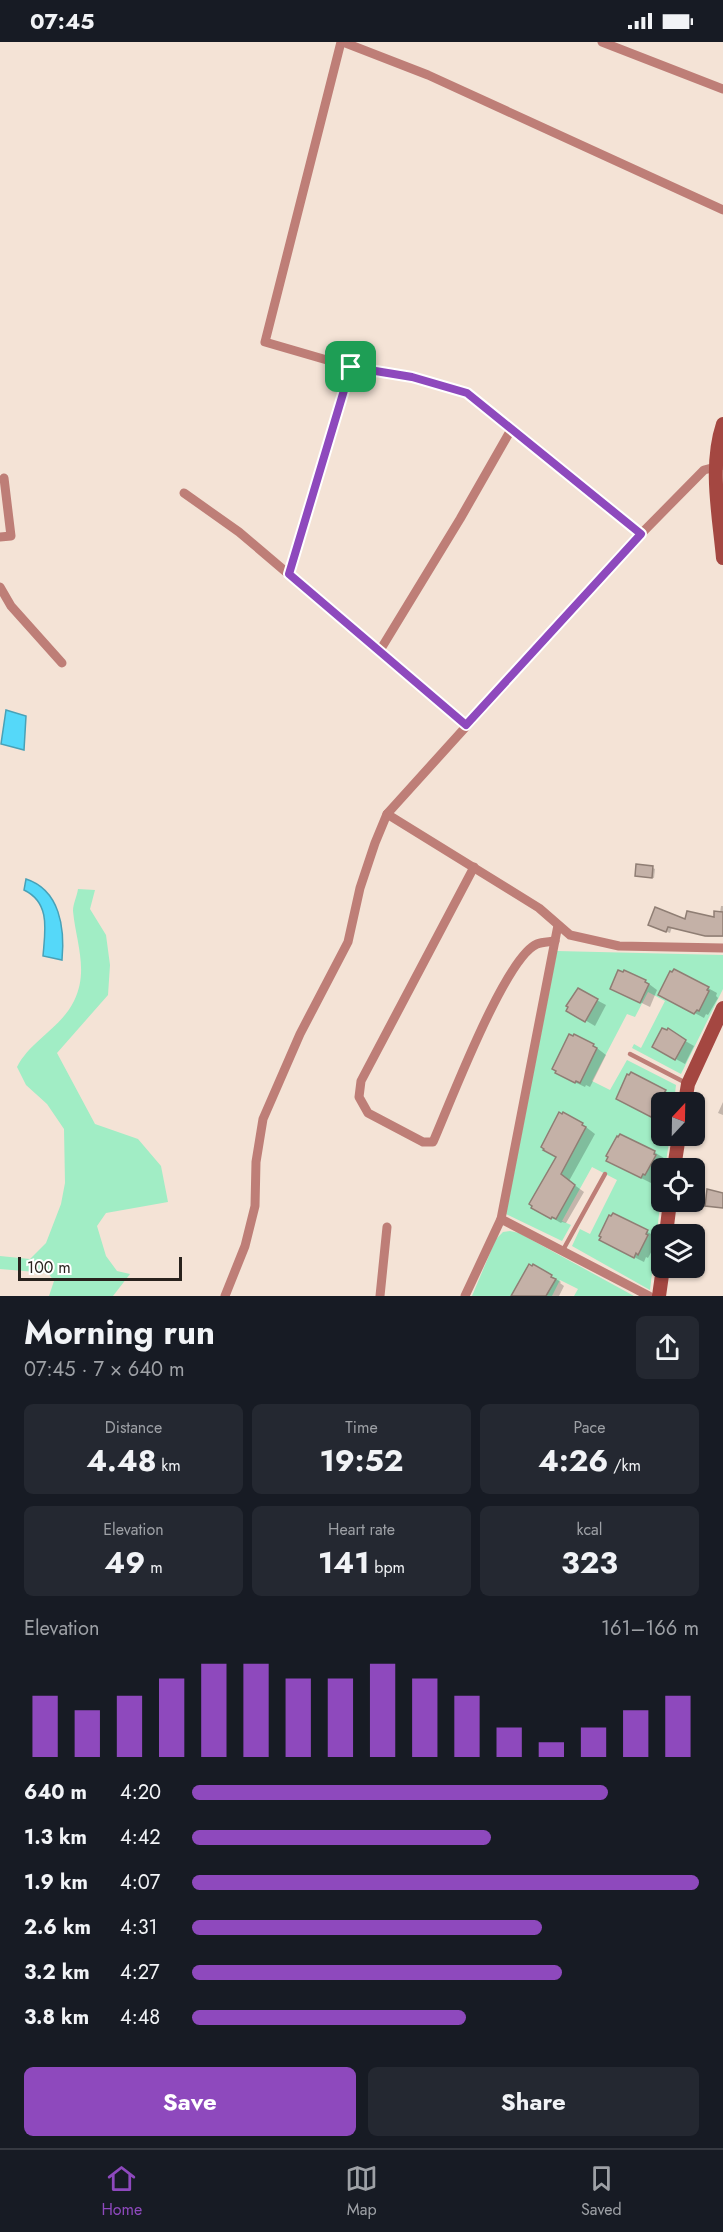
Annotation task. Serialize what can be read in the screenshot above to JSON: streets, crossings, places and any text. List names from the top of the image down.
{
  "scale_bar": "100 m",
  "north": "top",
  "page": {
    "status": "07:45",
    "scale": "100 m",
    "heading": ["Morning run", "07:45 · 7 × 640 m"],
    "stats": [
      ["Distance", "4.48 km"],
      ["Time", "19:52"],
      ["Pace", "4:26 /km"],
      ["Elevation", "49 m"],
      ["Heart rate", "141 bpm"],
      ["kcal", "323"]
    ],
    "chart": ["Elevation", "161–166 m"],
    "list": [
      {
        "name": "640 m",
        "note": "4:20"
      },
      {
        "name": "1.3 km",
        "note": "4:42"
      },
      {
        "name": "1.9 km",
        "note": "4:07"
      },
      {
        "name": "2.6 km",
        "note": "4:31"
      },
      {
        "name": "3.2 km",
        "note": "4:27"
      },
      {
        "name": "3.8 km",
        "note": "4:48"
      }
    ],
    "buttons": ["Save", "Share"],
    "tabs": ["Home", "Map", "Saved"]
  }
}
